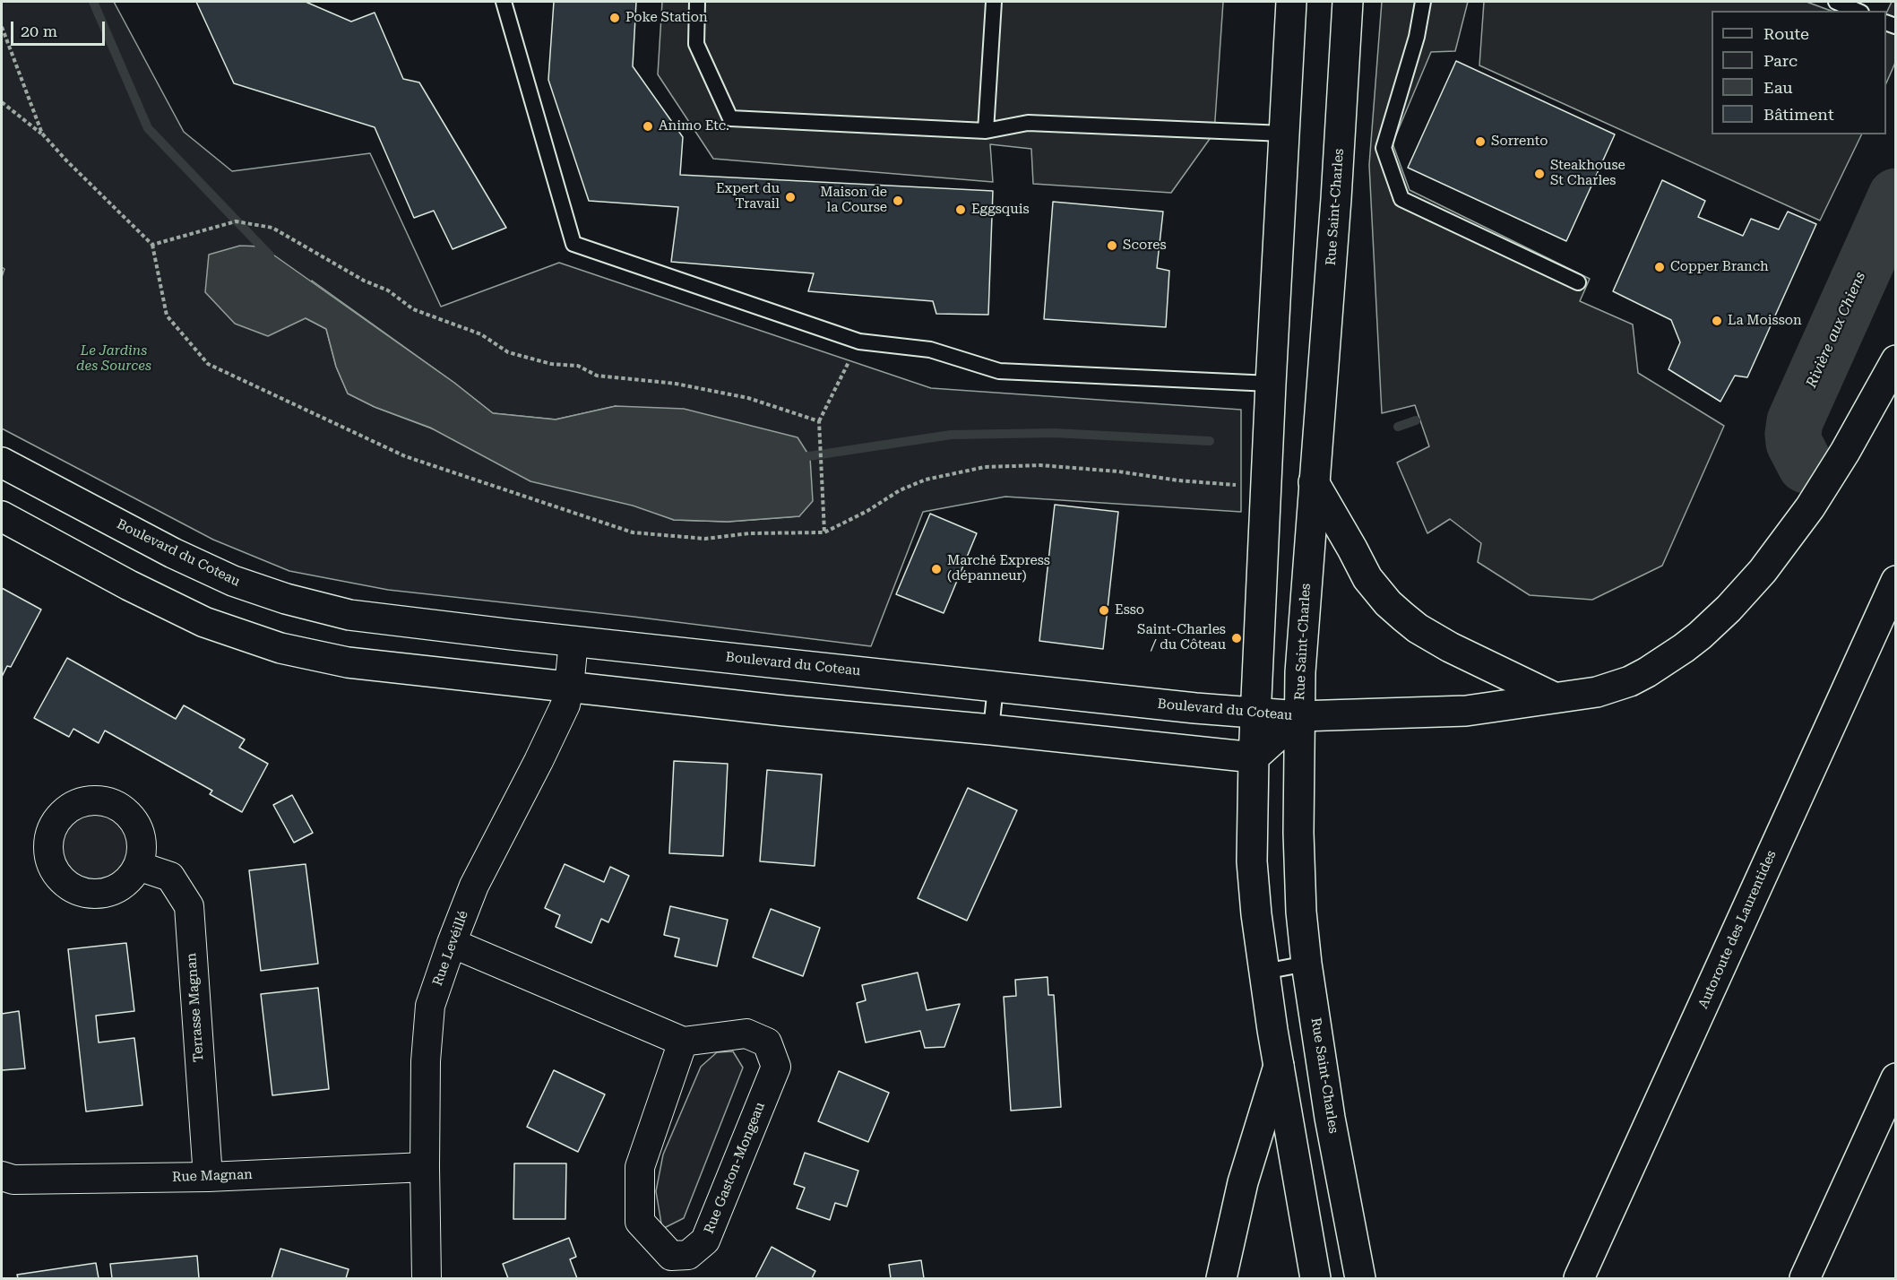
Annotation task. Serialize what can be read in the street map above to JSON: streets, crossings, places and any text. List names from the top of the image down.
{
  "streets": {
    "main road": ["Rue Saint-Charles", "Boulevard du Coteau", "Autoroute des Laurentides"],
    "street": [
      "Rue Levéillé",
      "Terrasse Magnan",
      "Rue Gaston-Mongeau",
      "Rue Magnan"
    ]
  },
  "crossings": [
    ["Rue Saint-Charles", "Boulevard du Coteau"],
    ["Boulevard du Coteau", "Rue Levéillé"],
    ["Rue Levéillé", "Rue Magnan"],
    ["Terrasse Magnan", "Rue Magnan"]
  ],
  "water": ["Rivière aux Chiens"],
  "parks": ["Le Jardins des Sources"],
  "places": [
    "Poke Station",
    "Animo Etc.",
    "Sorrento",
    "Steakhouse St Charles",
    "Expert du Travail",
    "Maison de la Course",
    "Eggsquis",
    "Scores",
    "Copper Branch",
    "La Moisson",
    "Marché Express (dépanneur)",
    "Esso",
    "Saint-Charles / du Côteau"
  ],
  "legend": [
    "Route",
    "Parc",
    "Eau",
    "Bâtiment"
  ],
  "scale_bar": "20 m"
}
